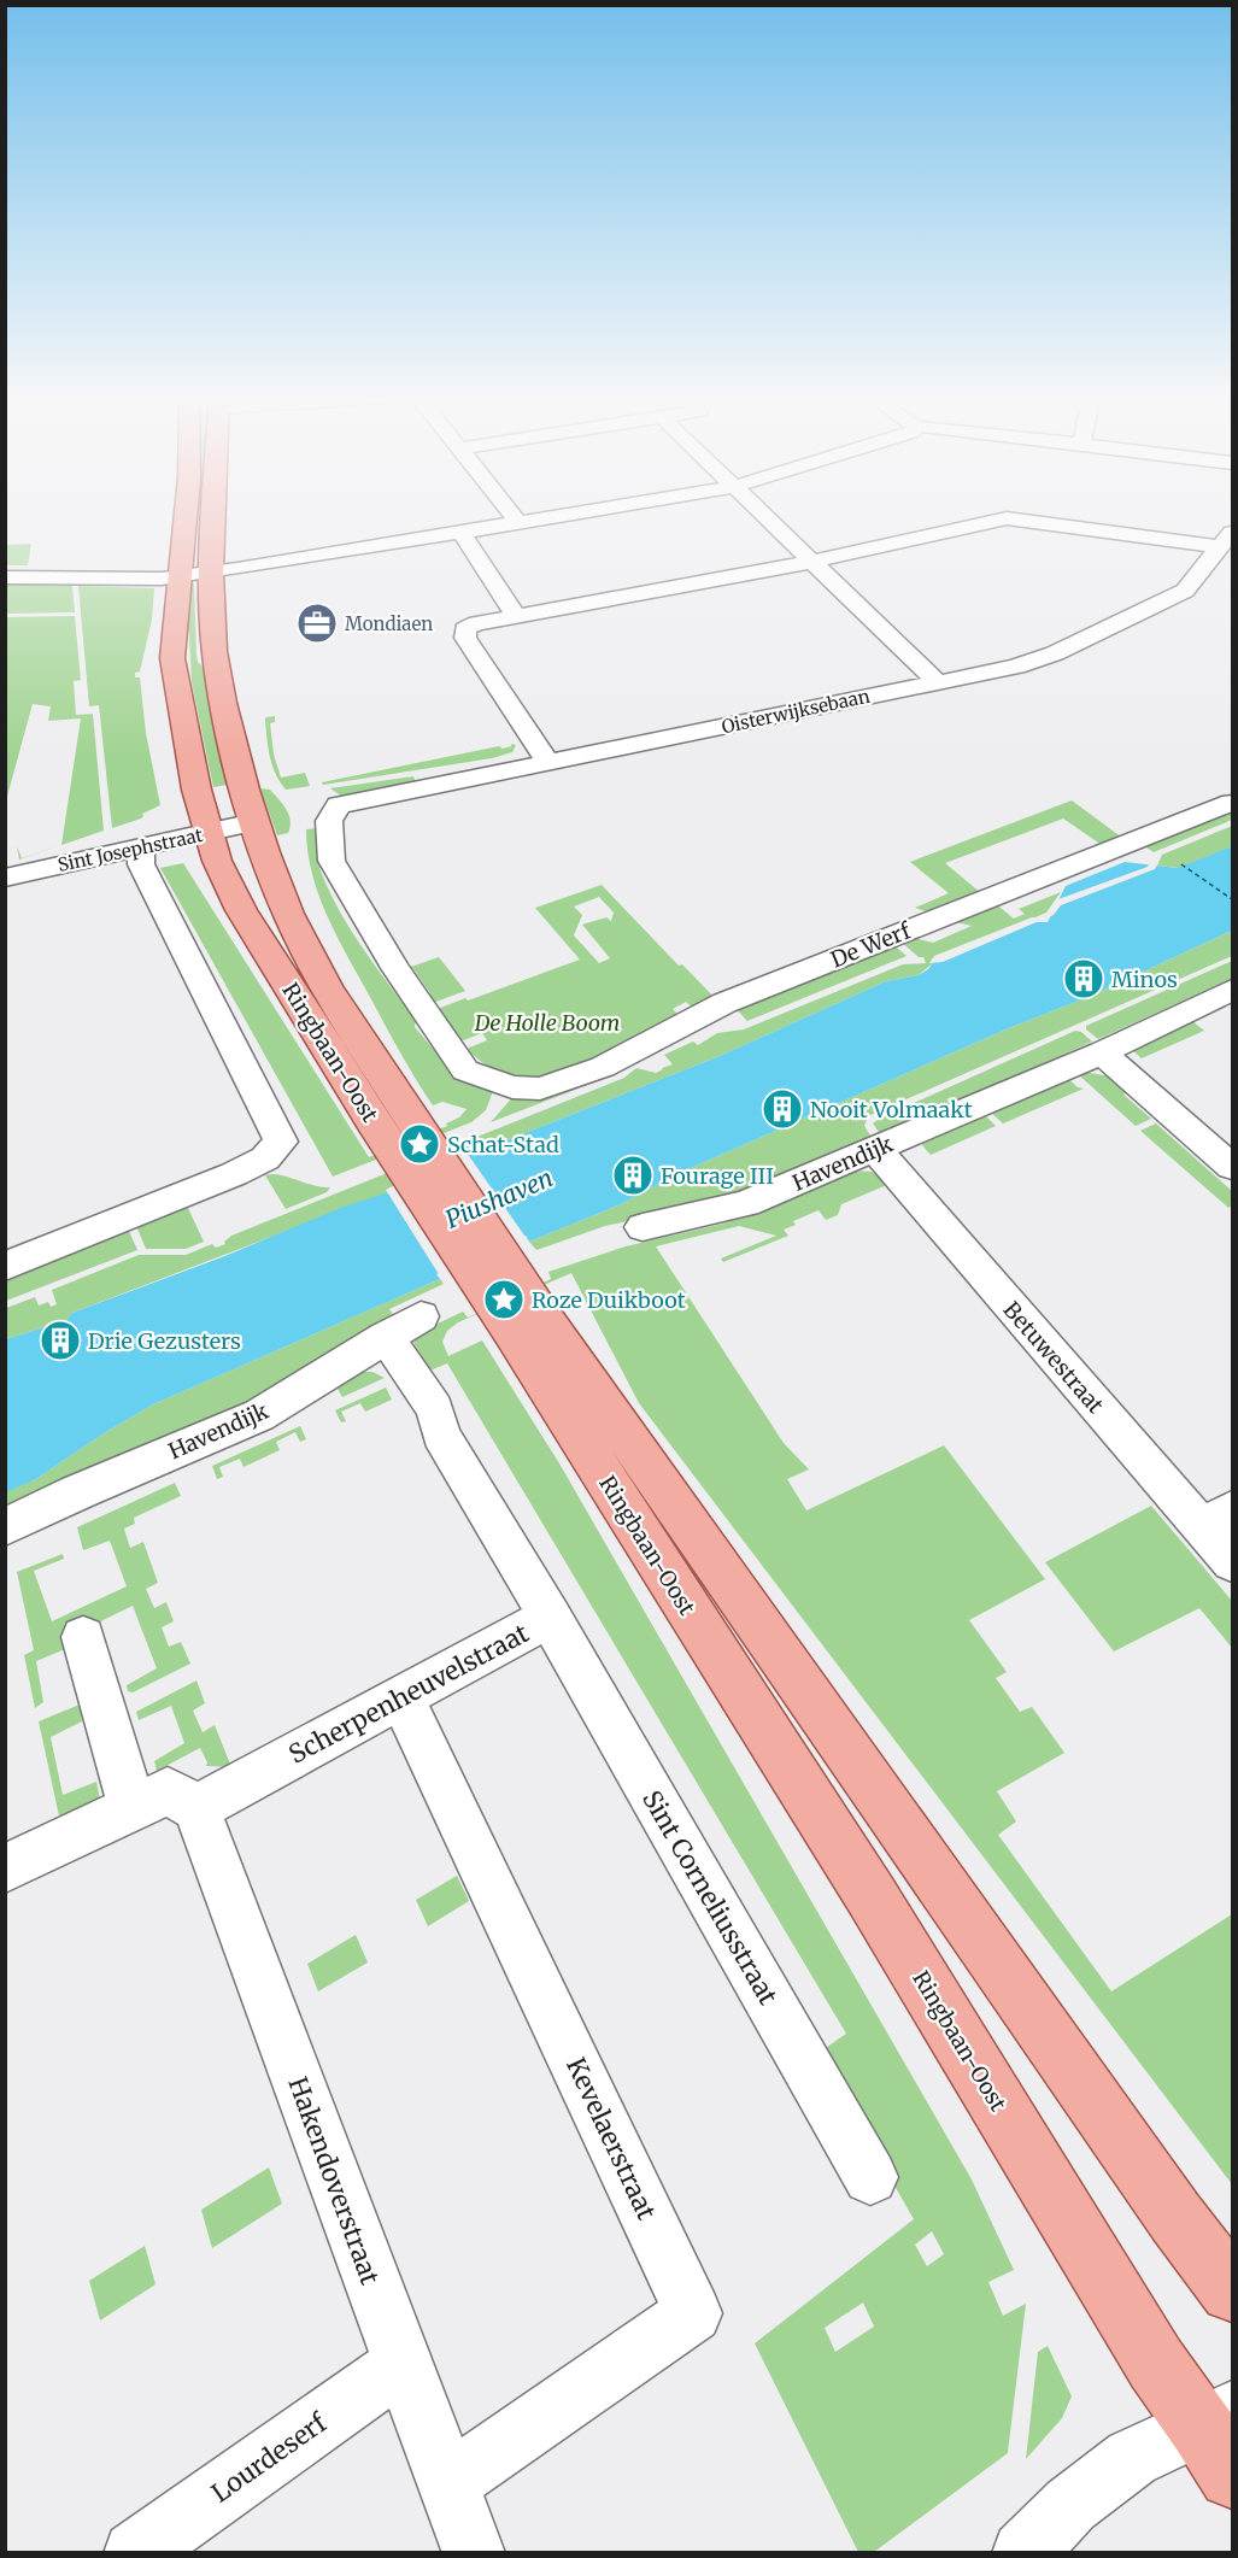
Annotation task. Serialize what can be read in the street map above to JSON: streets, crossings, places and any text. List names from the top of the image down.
{
  "streets": {
    "main road": ["Ringbaan-Oost"],
    "street": [
      "Oisterwijksebaan",
      "Sint Josephstraat",
      "De Werf",
      "Havendijk",
      "Betuwestraat",
      "Scherpenheuvelstraat",
      "Sint Corneliusstraat",
      "Kevelaerstraat",
      "Hakendoverstraat",
      "Lourdeserf"
    ]
  },
  "crossings": [
    ["Oisterwijksebaan", "De Werf"],
    ["Sint Josephstraat", "Ringbaan-Oost"],
    ["Havendijk", "Betuwestraat"],
    ["Havendijk", "Scherpenheuvelstraat"],
    ["Scherpenheuvelstraat", "Sint Corneliusstraat"],
    ["Scherpenheuvelstraat", "Kevelaerstraat"],
    ["Scherpenheuvelstraat", "Hakendoverstraat"],
    ["Kevelaerstraat", "Hakendoverstraat"],
    ["Hakendoverstraat", "Lourdeserf"]
  ],
  "water": ["Piushaven"],
  "parks": ["De Holle Boom"],
  "places": {
    "office": ["Mondiaen"],
    "building": [
      "Minos",
      "Nooit Volmaakt",
      "Fourage III",
      "Drie Gezusters"
    ],
    "place": ["Schat-Stad", "Roze Duikboot"]
  }
}
